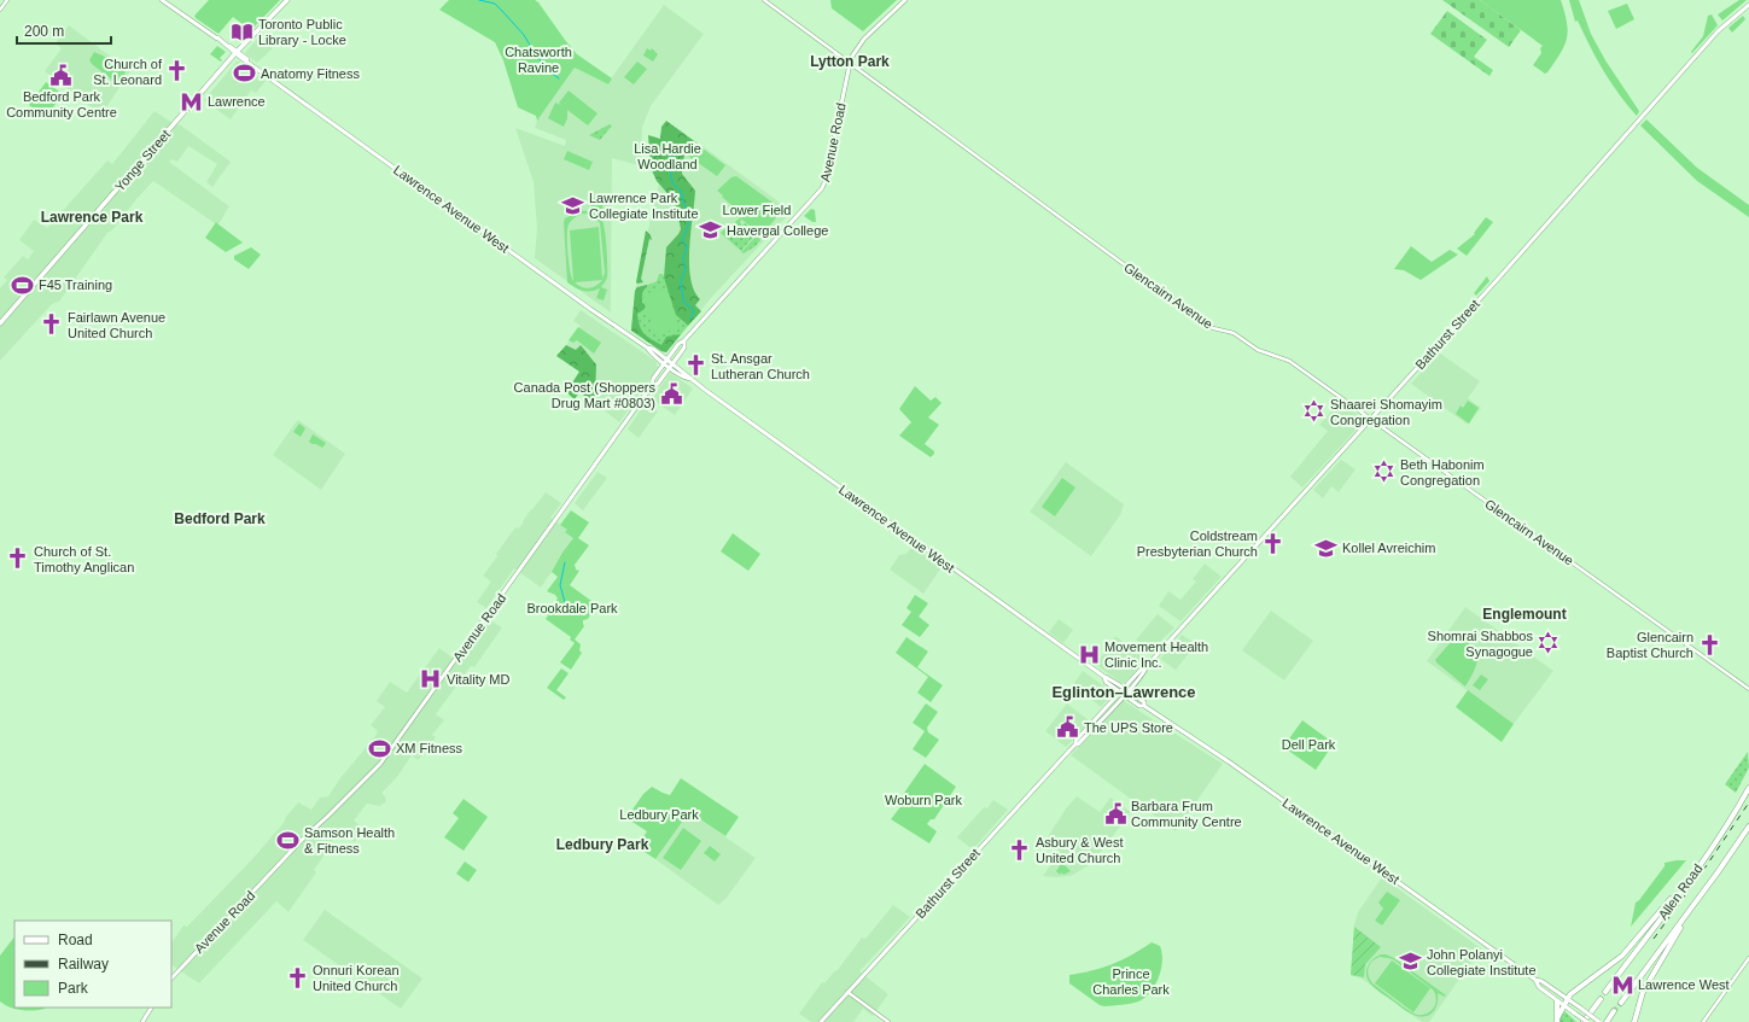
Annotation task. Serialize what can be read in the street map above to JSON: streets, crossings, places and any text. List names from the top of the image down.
{
  "streets": {
    "highway": ["Allen Road"],
    "main road": [
      "Avenue Road",
      "Yonge Street",
      "Lawrence Avenue West",
      "Bathurst Street"
    ],
    "street": ["Glencairn Avenue"]
  },
  "crossings": [
    ["Avenue Road", "Lawrence Avenue West"],
    ["Avenue Road", "Glencairn Avenue"],
    ["Yonge Street", "Lawrence Avenue West"],
    ["Lawrence Avenue West", "Bathurst Street"],
    ["Glencairn Avenue", "Bathurst Street"]
  ],
  "districts": [
    "Lytton Park",
    "Lawrence Park",
    "Bedford Park",
    "Englemount",
    "Eglinton–Lawrence",
    "Ledbury Park"
  ],
  "parks": [
    "Chatsworth Ravine",
    "Lisa Hardie Woodland",
    "Lower Field",
    "Brookdale Park",
    "Dell Park",
    "Woburn Park",
    "Ledbury Park",
    "Prince Charles Park"
  ],
  "places": {
    "library": ["Toronto Public Library - Locke"],
    "church": [
      "Church of St. Leonard",
      "Fairlawn Avenue United Church",
      "St. Ansgar Lutheran Church",
      "Coldstream Presbyterian Church",
      "Church of St. Timothy Anglican",
      "Glencairn Baptist Church",
      "Asbury & West United Church",
      "Onnuri Korean United Church"
    ],
    "sports": [
      "Anatomy Fitness",
      "F45 Training",
      "XM Fitness",
      "Samson Health & Fitness"
    ],
    "public building": [
      "Bedford Park Community Centre",
      "Canada Post (Shoppers Drug Mart #0803)",
      "The UPS Store",
      "Barbara Frum Community Centre"
    ],
    "metro station": ["Lawrence", "Lawrence West"],
    "school or university": [
      "Lawrence Park Collegiate Institute",
      "Havergal College",
      "Kollel Avreichim",
      "John Polanyi Collegiate Institute"
    ],
    "synagogue": ["Shaarei Shomayim Congregation", "Beth Habonim Congregation", "Shomrai Shabbos Synagogue"],
    "hospital": ["Movement Health Clinic Inc.", "Vitality MD"]
  },
  "legend": ["Road", "Railway", "Park"],
  "scale_bar": "200 m"
}
